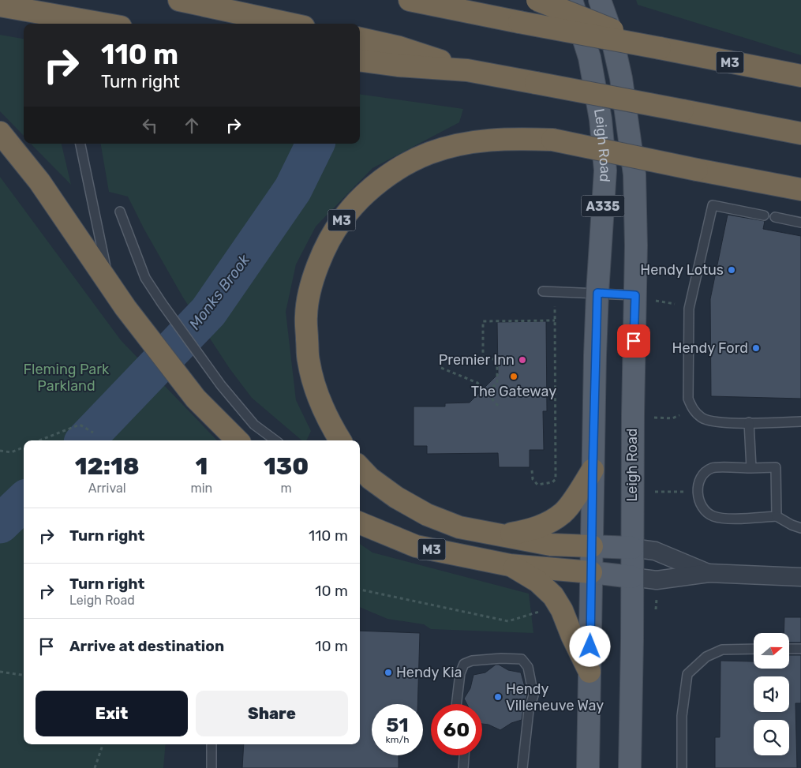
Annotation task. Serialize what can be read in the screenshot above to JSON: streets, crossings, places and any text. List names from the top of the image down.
{
  "streets": {
    "highway": ["M3"],
    "main road": ["Leigh Road", "A335"]
  },
  "crossings": [
    ["M3", "Leigh Road"]
  ],
  "water": ["Monks Brook"],
  "parks": ["Fleming Park Parkland"],
  "places": [
    "Hendy Lotus",
    "Hendy Ford",
    "Premier Inn",
    "The Gateway",
    "Hendy Kia",
    "Hendy Villeneuve Way"
  ],
  "north": "right",
  "page": {
    "turn": ["110 m", "Turn right"],
    "eta": [
      "12:18",
      "Arrival",
      "1",
      "min",
      "130",
      "m"
    ],
    "list": [
      {
        "name": "Turn right",
        "value": "110 m"
      },
      {
        "name": "Turn right",
        "note": "Leigh Road",
        "value": "10 m"
      },
      {
        "name": "Arrive at destination",
        "value": "10 m"
      }
    ],
    "buttons": ["Exit", "Share"],
    "speed": "51 km/h",
    "limit": "60"
  }
}
